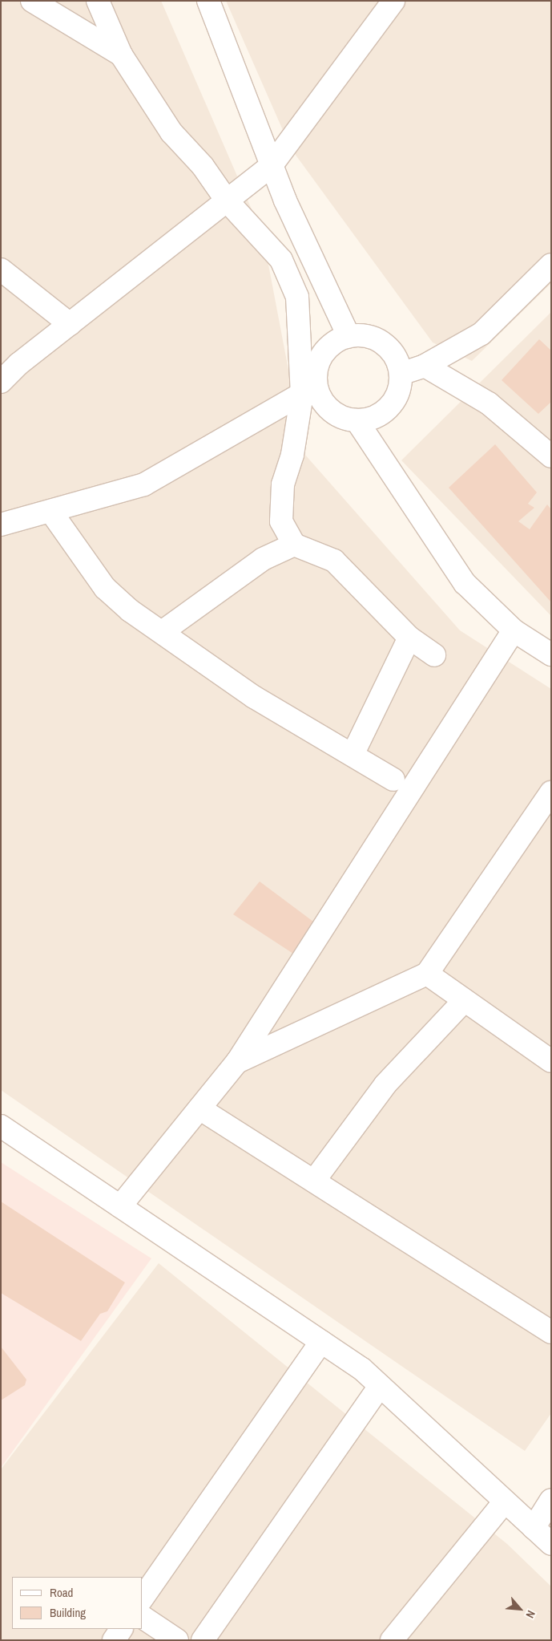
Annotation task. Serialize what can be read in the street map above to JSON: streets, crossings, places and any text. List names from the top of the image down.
{
  "legend": ["Road", "Building"],
  "north": "bottom right"
}
